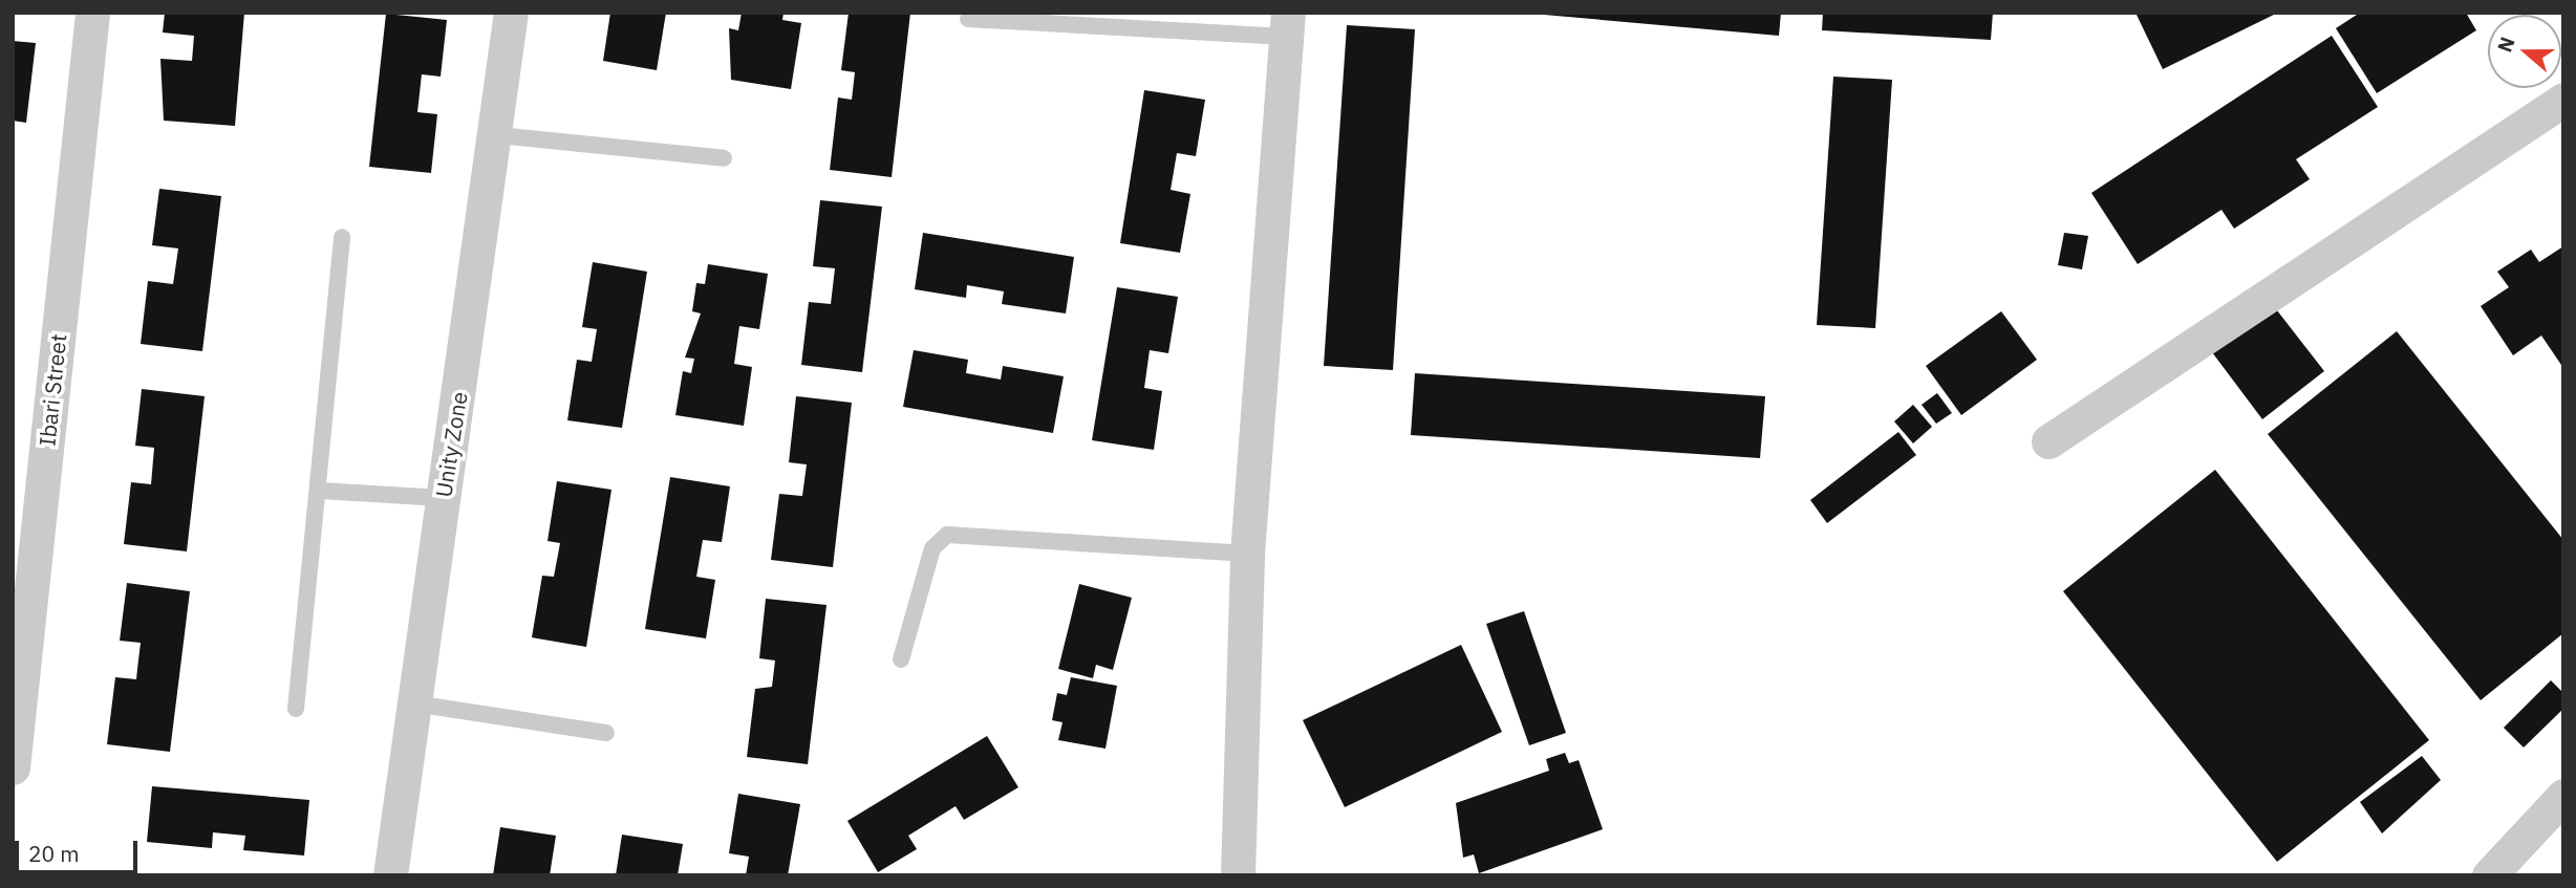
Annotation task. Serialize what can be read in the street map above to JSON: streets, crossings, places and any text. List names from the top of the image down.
{
  "streets": {
    "street": ["Ibari Street", "Unity Zone"]
  },
  "scale_bar": "20 m",
  "north": "left"
}
